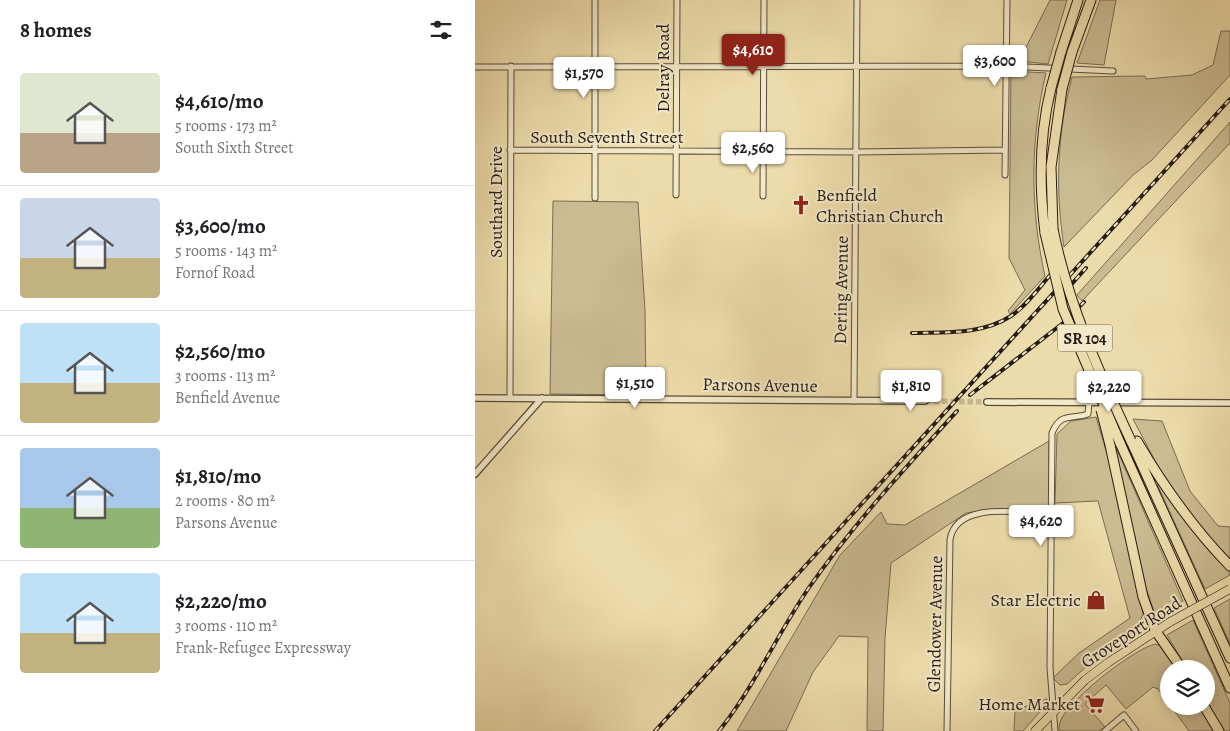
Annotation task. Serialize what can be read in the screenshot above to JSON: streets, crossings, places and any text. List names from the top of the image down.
{
  "streets": {
    "highway": ["SR 104"],
    "main road": ["Groveport Road"],
    "street": [
      "Delray Road",
      "South Seventh Street",
      "Southard Drive",
      "Dering Avenue",
      "Parsons Avenue",
      "Glendower Avenue"
    ]
  },
  "crossings": [
    ["Delray Road", "South Seventh Street"],
    ["South Seventh Street", "Southard Drive"],
    ["South Seventh Street", "Dering Avenue"],
    ["Southard Drive", "Parsons Avenue"],
    ["Dering Avenue", "Parsons Avenue"]
  ],
  "places": {
    "church": ["Benfield Christian Church"],
    "shop": ["Star Electric"],
    "supermarket": ["Home Market"]
  },
  "page": {
    "heading": "8 homes",
    "price": [
      "$4,610",
      "$3,600",
      "$1,570",
      "$2,560",
      "$1,510",
      "$1,810",
      "$2,220",
      "$4,620"
    ],
    "list": [
      {
        "name": "$4,610/mo",
        "note": "5 rooms · 173 m² · South Sixth Street"
      },
      {
        "name": "$3,600/mo",
        "note": "5 rooms · 143 m² · Fornof Road"
      },
      {
        "name": "$2,560/mo",
        "note": "3 rooms · 113 m² · Benfield Avenue"
      },
      {
        "name": "$1,810/mo",
        "note": "2 rooms · 80 m² · Parsons Avenue"
      },
      {
        "name": "$2,220/mo",
        "note": "3 rooms · 110 m² · Frank-Refugee Expressway"
      }
    ]
  }
}
